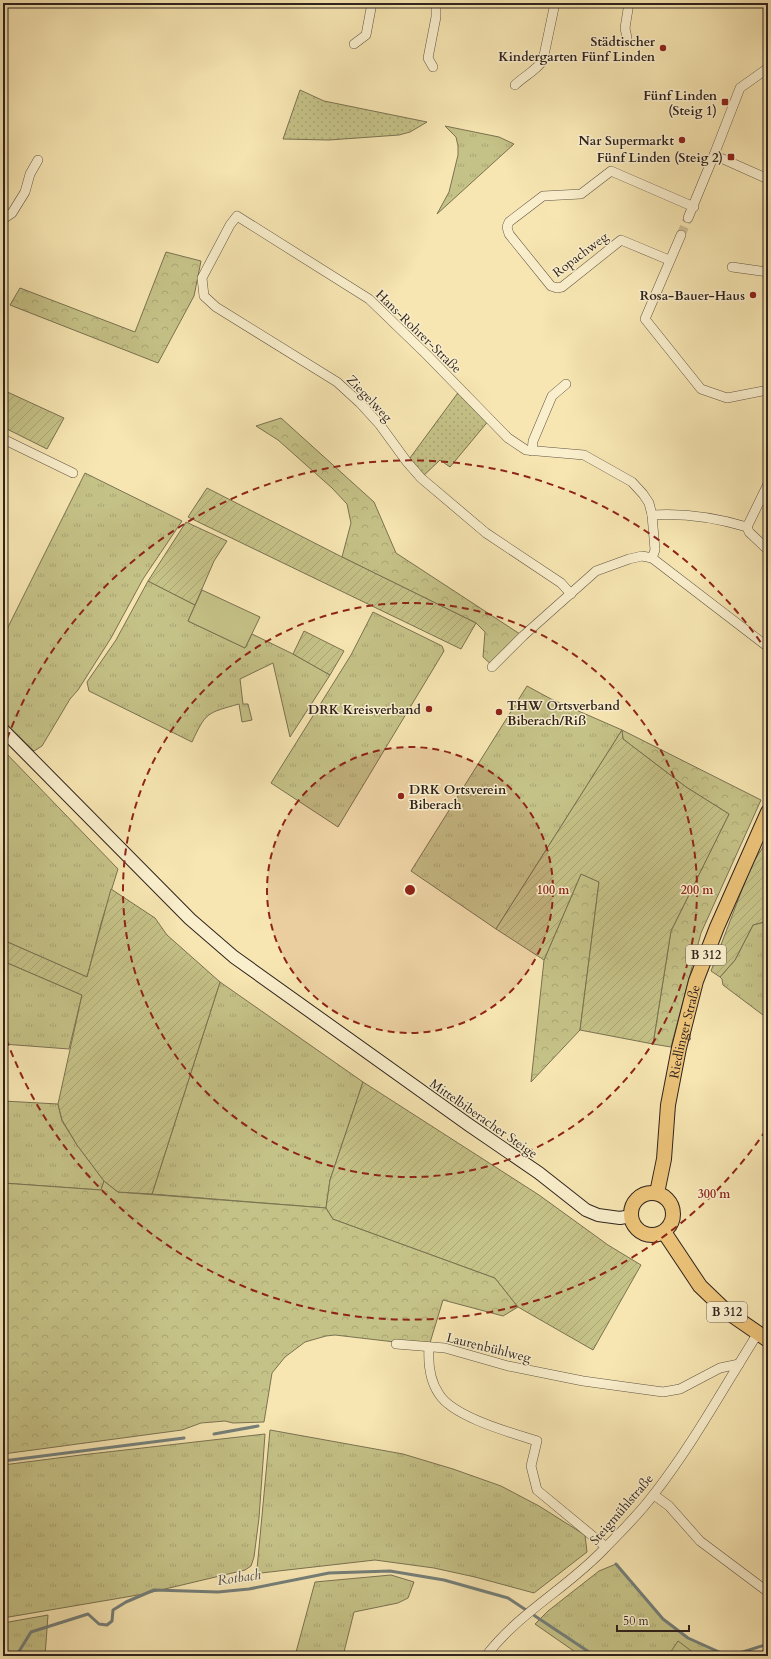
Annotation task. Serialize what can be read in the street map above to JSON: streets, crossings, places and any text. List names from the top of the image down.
{
  "streets": {
    "main road": ["B 312", "Riedlinger Straße"],
    "street": [
      "Ropachweg",
      "Hans-Rohrer-Straße",
      "Ziegelweg",
      "Mittelbiberacher Steige",
      "Laurenbühlweg",
      "Steigmühlstraße"
    ]
  },
  "crossings": [
    ["Hans-Rohrer-Straße", "Ziegelweg"],
    ["B 312", "Riedlinger Straße"],
    ["B 312", "Mittelbiberacher Steige"],
    ["B 312", "Steigmühlstraße"],
    ["Riedlinger Straße", "Mittelbiberacher Steige"],
    ["Laurenbühlweg", "Steigmühlstraße"]
  ],
  "water": ["Rotbach"],
  "places": {
    "other": [
      "Städtischer Kindergarten Fünf Linden",
      "Nar Supermarkt",
      "Rosa-Bauer-Haus",
      "DRK Kreisverband",
      "THW Ortsverband Biberach/Riß",
      "DRK Ortsverein Biberach"
    ],
    "transit": ["Fünf Linden (Steig 1)", "Fünf Linden (Steig 2)"]
  },
  "scale_bar": "50 m",
  "rings": ["100 m", "200 m", "300 m"]
}
